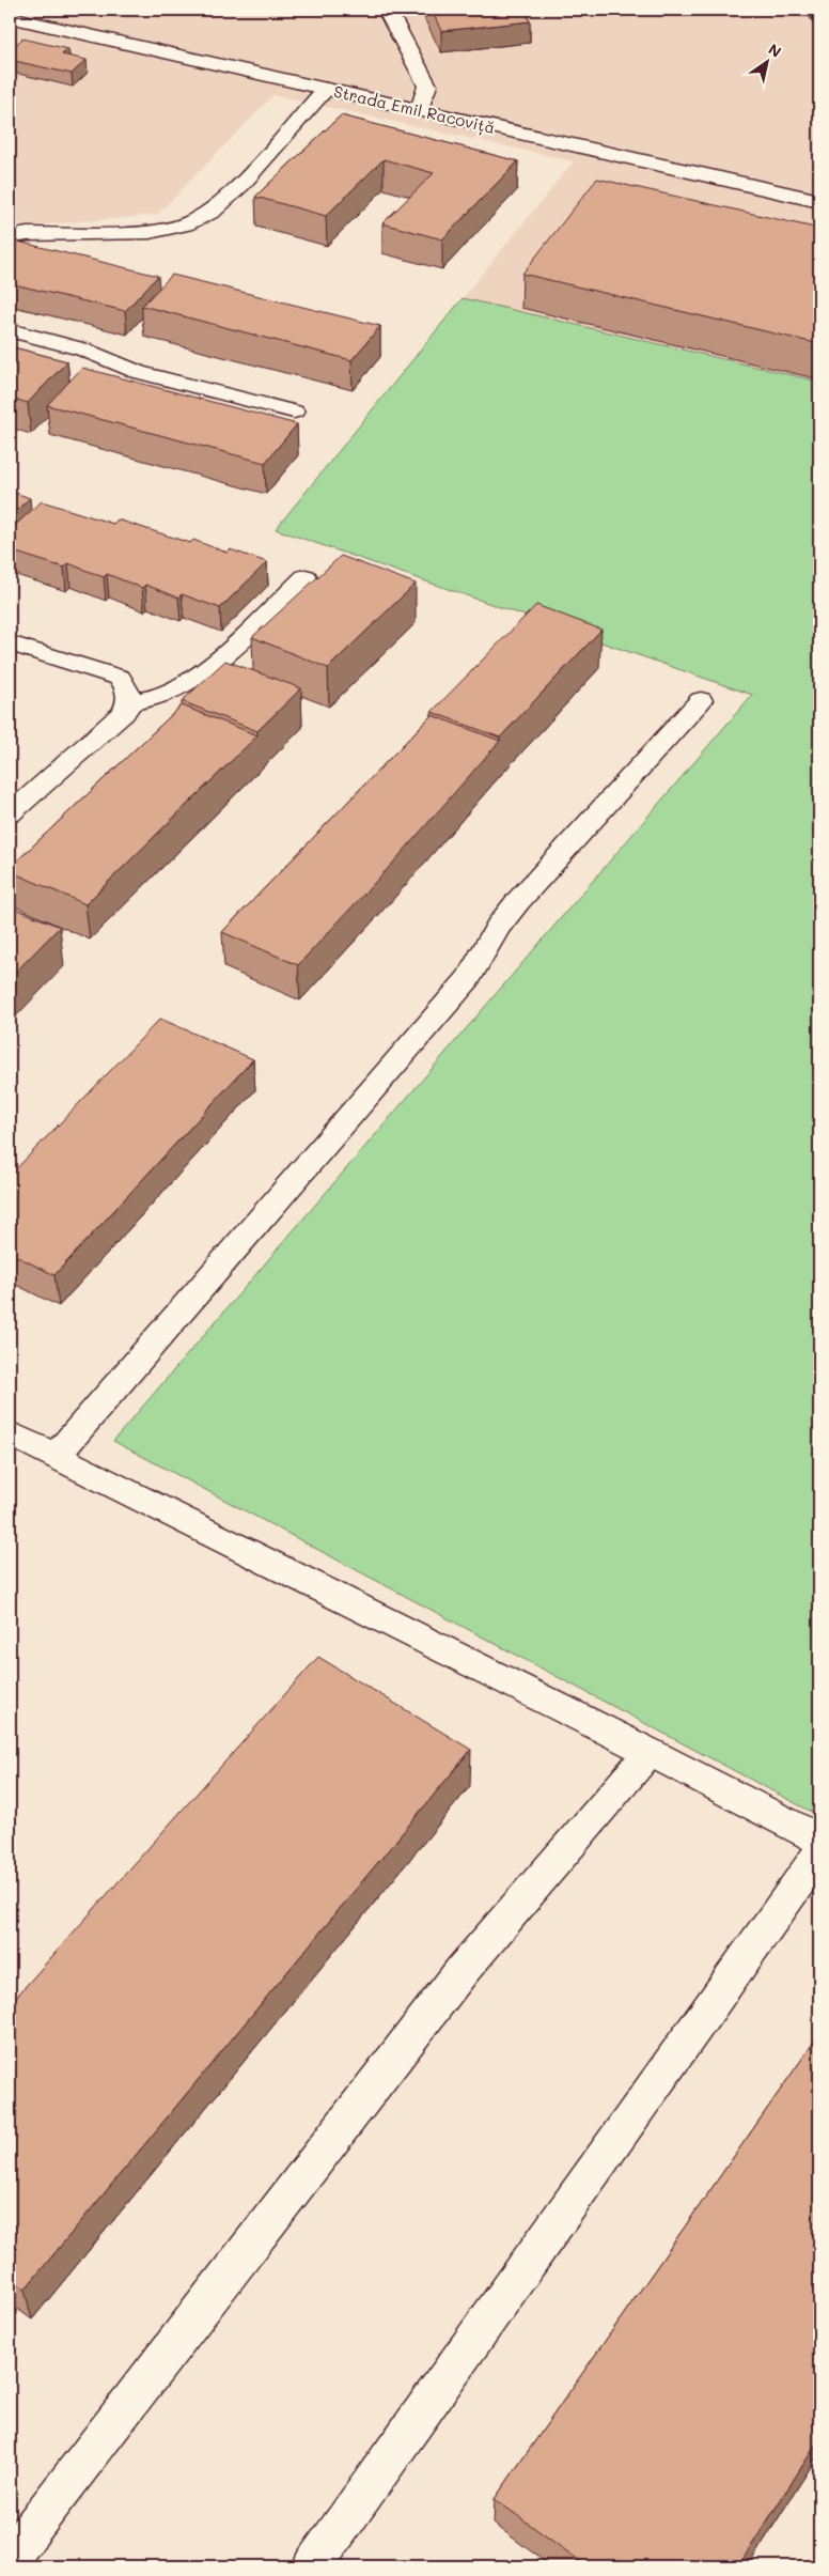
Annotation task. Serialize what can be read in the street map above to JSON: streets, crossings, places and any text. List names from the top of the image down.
{
  "streets": {
    "street": ["Strada Emil Racoviță"]
  },
  "north": "top right"
}
